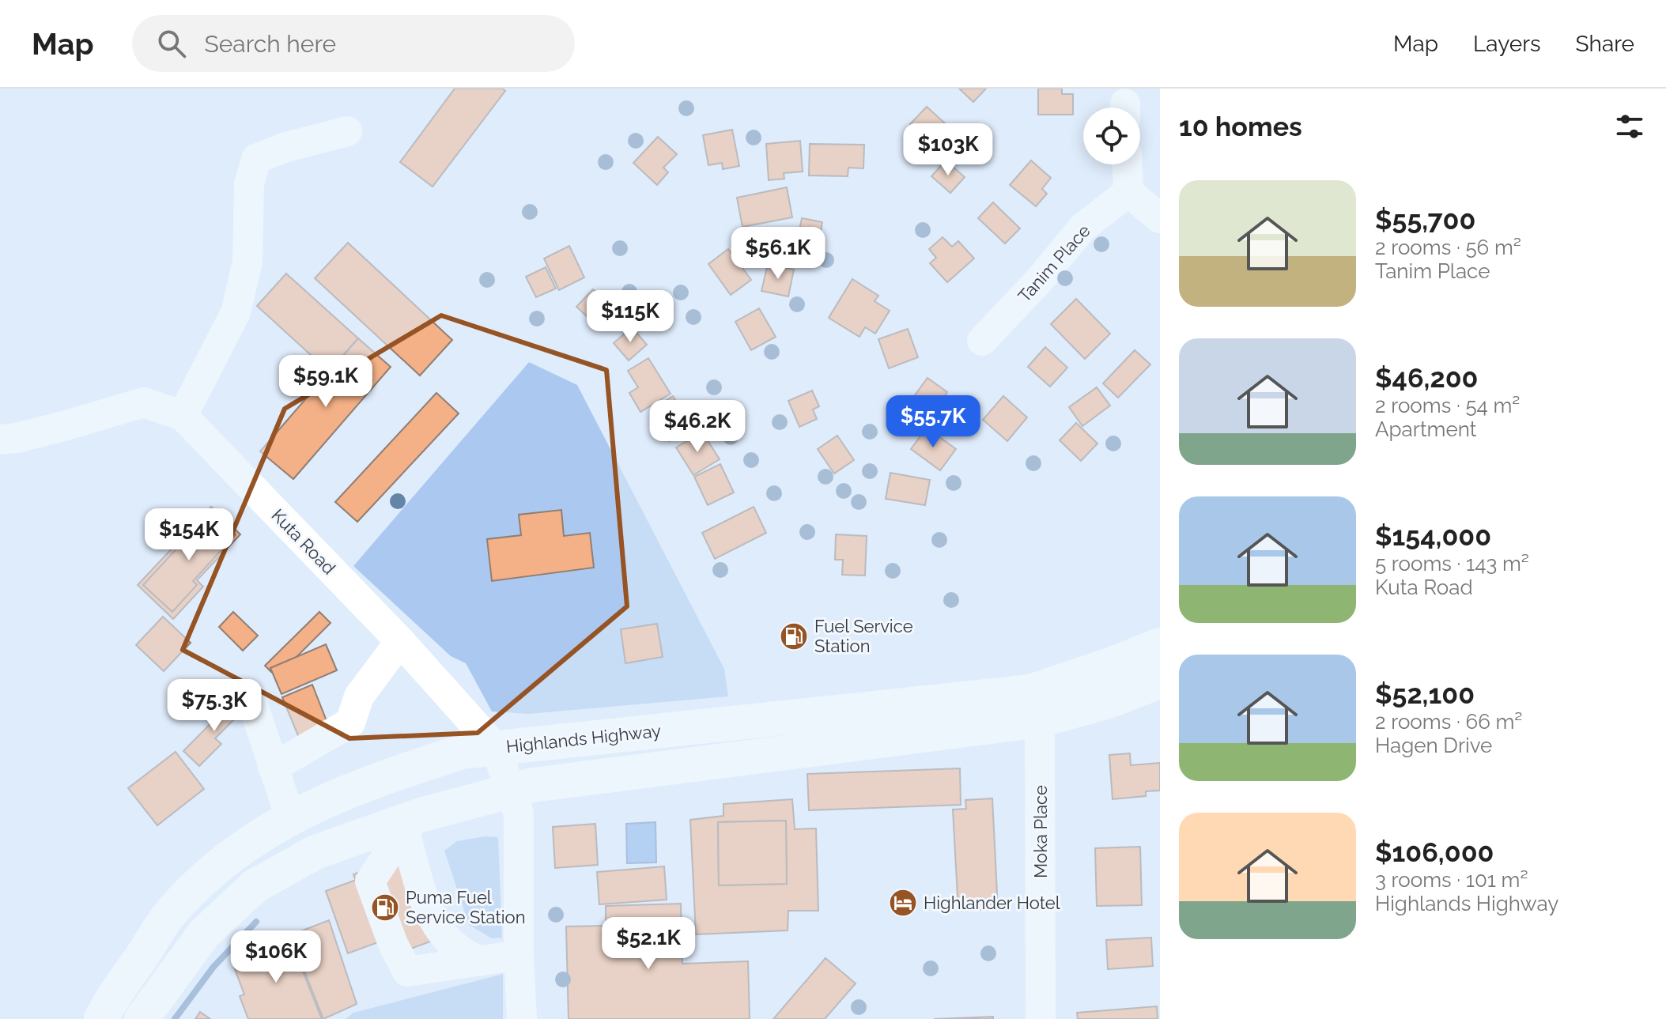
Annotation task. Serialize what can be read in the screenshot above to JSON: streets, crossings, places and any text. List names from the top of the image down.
{
  "streets": {
    "main road": ["Highlands Highway"],
    "street": ["Tanim Place", "Kuta Road", "Moka Place"]
  },
  "crossings": [
    ["Kuta Road", "Highlands Highway"]
  ],
  "places": {
    "fuel station": ["Fuel Service Station", "Puma Fuel Service Station"],
    "hotel": ["Highlander Hotel"]
  },
  "page": {
    "header": "Map",
    "search": "Search here",
    "nav": ["Map", "Layers", "Share"],
    "heading": "10 homes",
    "price": [
      "$103K",
      "$56.1K",
      "$115K",
      "$59.1K",
      "$55.7K",
      "$46.2K",
      "$154K",
      "$75.3K",
      "$52.1K",
      "$106K"
    ],
    "list": [
      {
        "name": "$55,700",
        "note": "2 rooms · 56 m² · Tanim Place"
      },
      {
        "name": "$46,200",
        "note": "2 rooms · 54 m² · Apartment"
      },
      {
        "name": "$154,000",
        "note": "5 rooms · 143 m² · Kuta Road"
      },
      {
        "name": "$52,100",
        "note": "2 rooms · 66 m² · Hagen Drive"
      },
      {
        "name": "$106,000",
        "note": "3 rooms · 101 m² · Highlands Highway"
      }
    ]
  }
}
